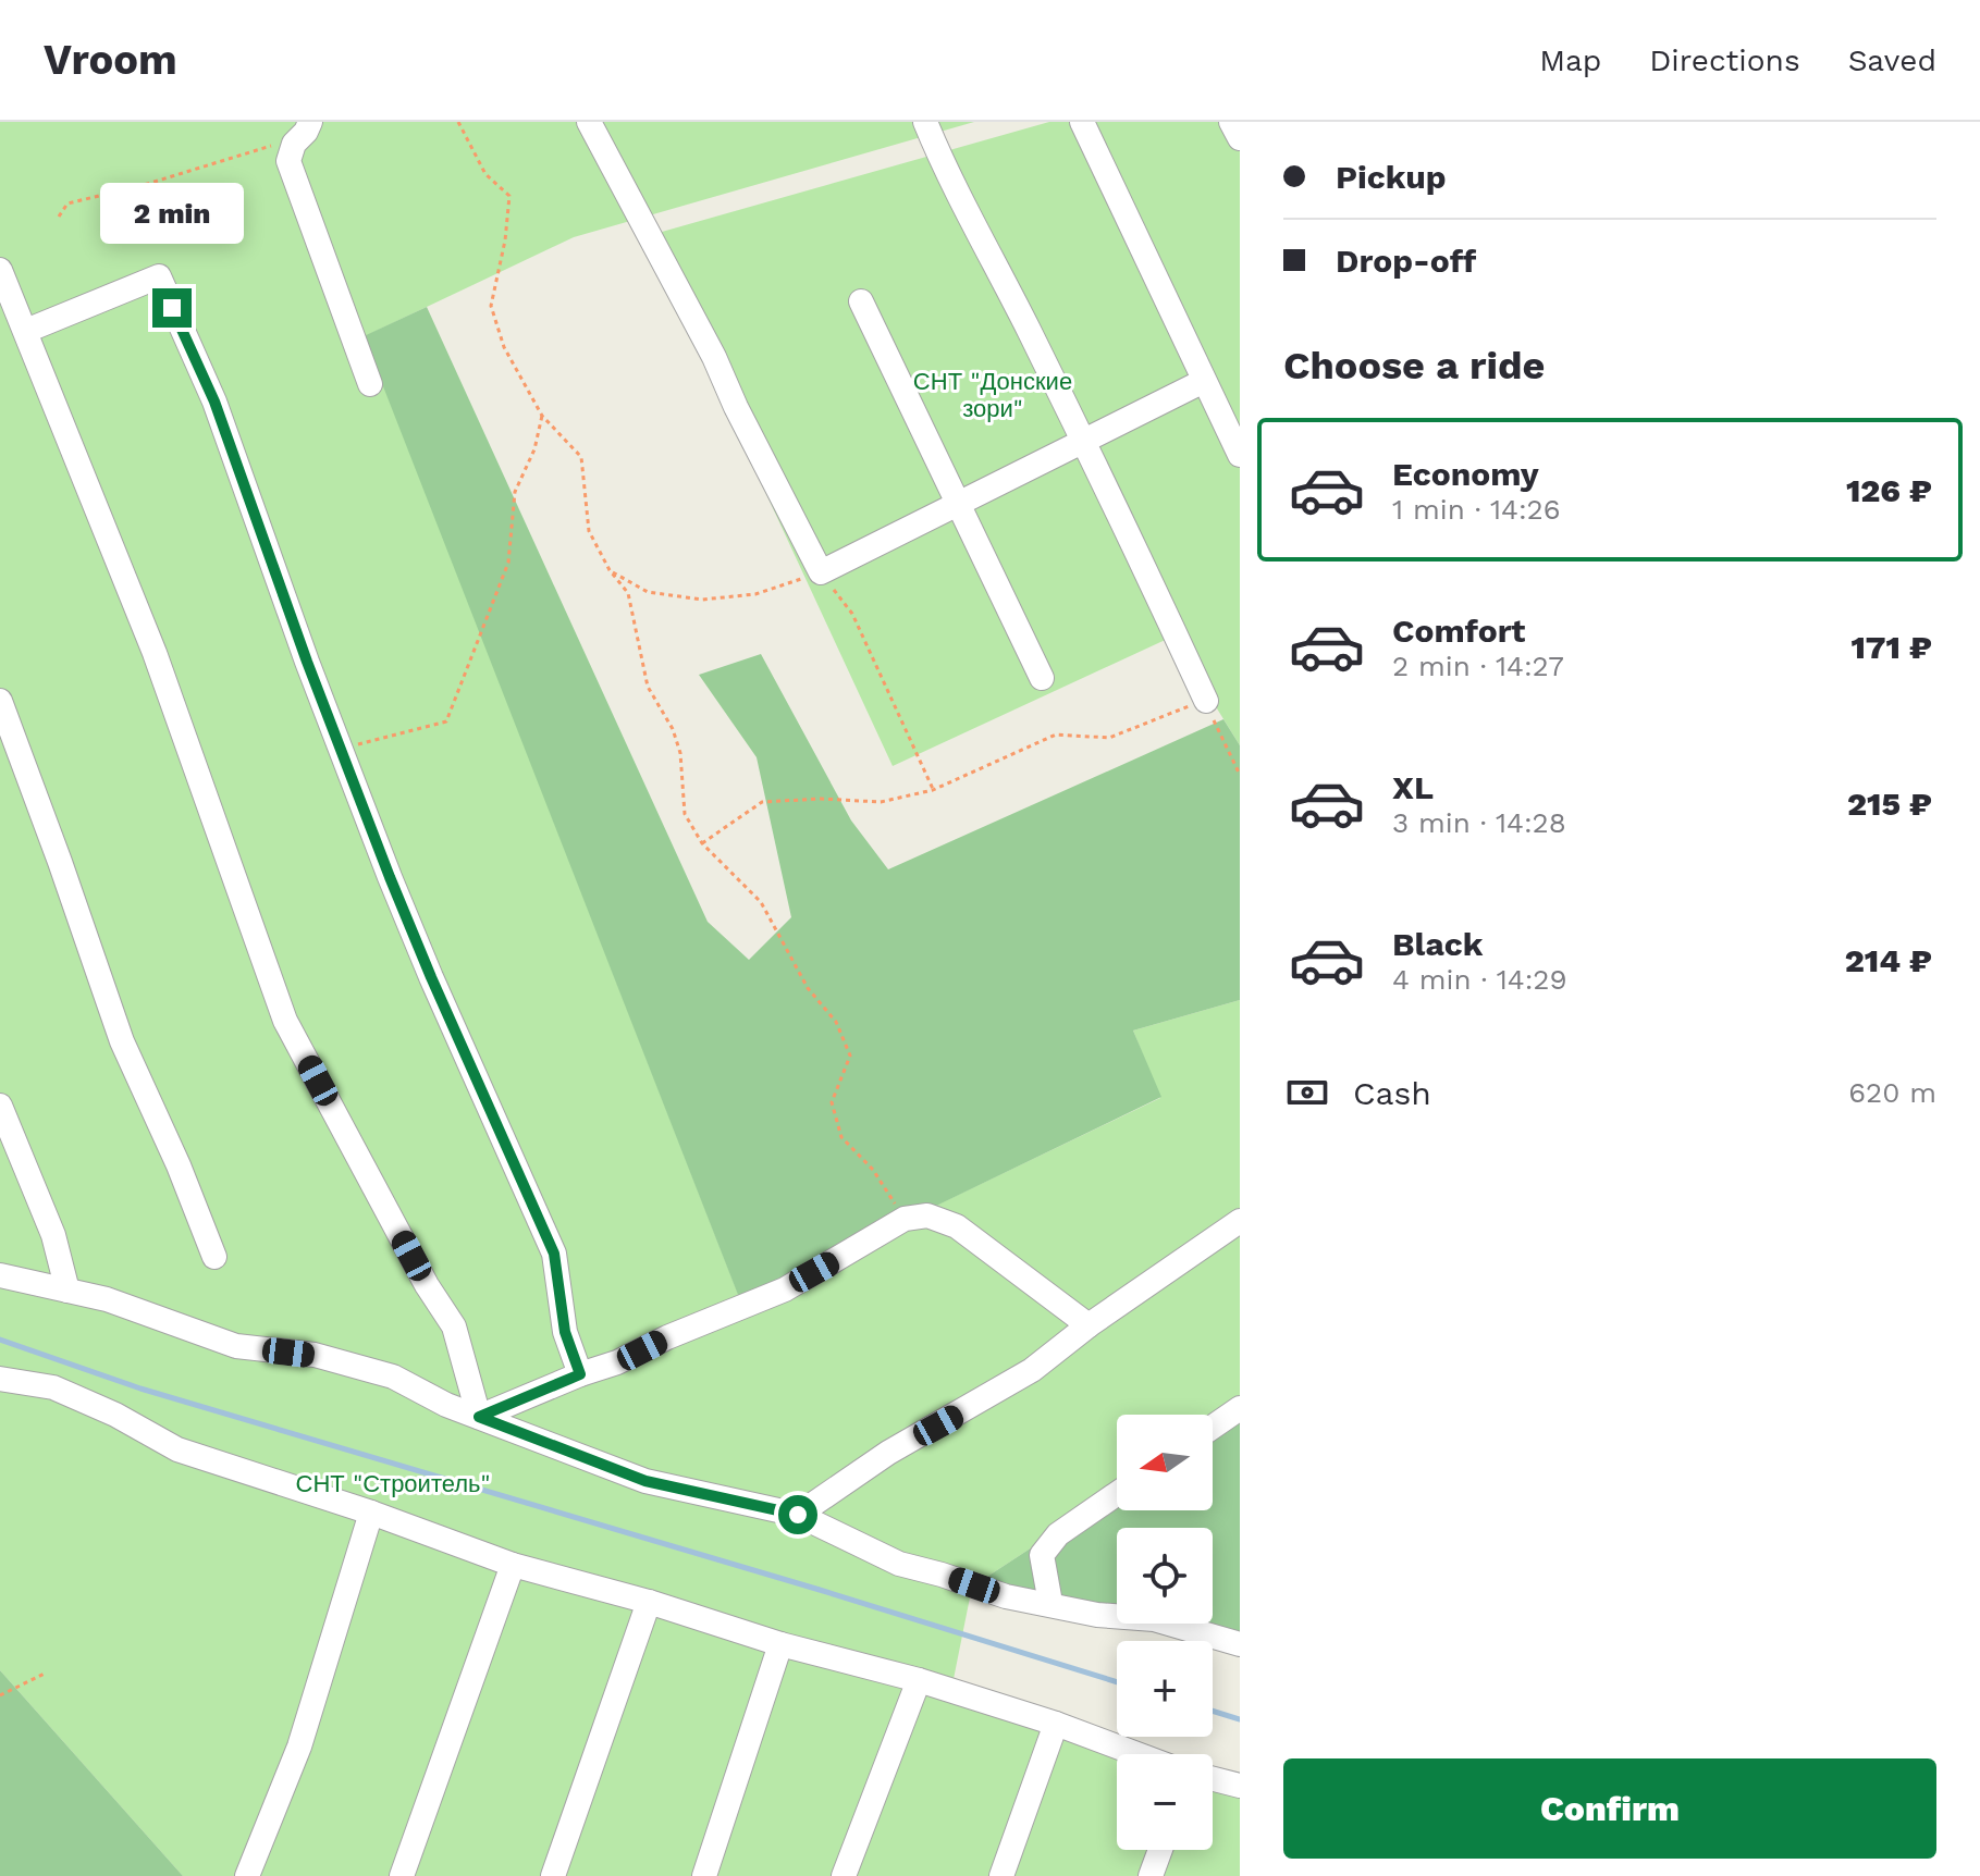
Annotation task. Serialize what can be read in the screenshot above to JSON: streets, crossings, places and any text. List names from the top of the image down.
{
  "parks": ["СНТ \"Донские зори\"", "СНТ \"Строитель\""],
  "north": "left",
  "page": {
    "header": "Vroom",
    "nav": ["Map", "Directions", "Saved"],
    "banner": ["Pickup", "Drop-off"],
    "bubble": "2 min",
    "heading": "Choose a ride",
    "list": [
      {
        "name": "Economy",
        "note": "1 min · 14:26",
        "value": "126 ₽"
      },
      {
        "name": "Comfort",
        "note": "2 min · 14:27",
        "value": "171 ₽"
      },
      {
        "name": "XL",
        "note": "3 min · 14:28",
        "value": "215 ₽"
      },
      {
        "name": "Black",
        "note": "4 min · 14:29",
        "value": "214 ₽"
      }
    ],
    "pay": ["Cash", "620 m"],
    "map_buttons": ["+", "−"],
    "buttons": "Confirm"
  }
}
